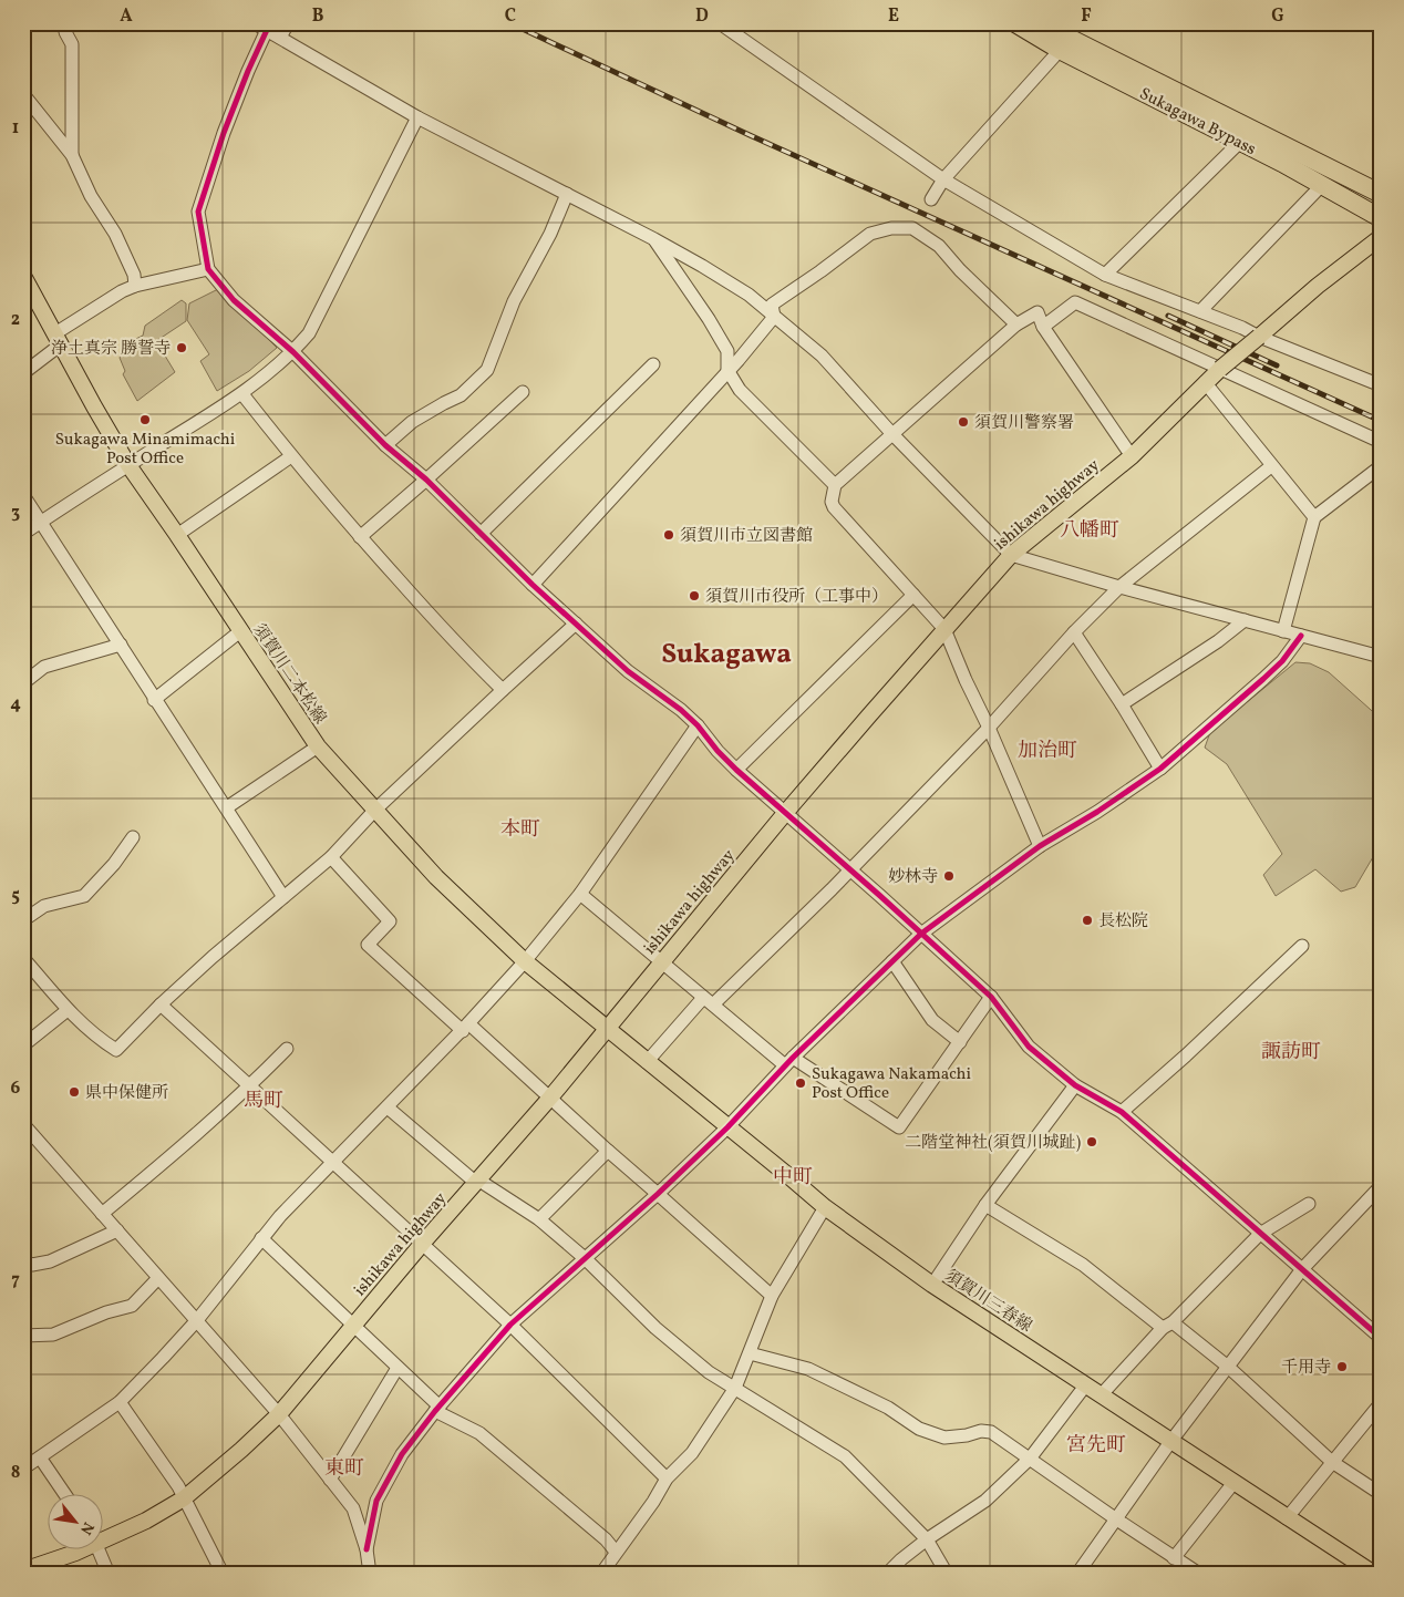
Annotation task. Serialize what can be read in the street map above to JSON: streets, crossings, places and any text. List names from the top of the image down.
{
  "streets": {
    "highway": ["Sukagawa Bypass"],
    "main road": ["ishikawa highway", "須賀川二本松線", "須賀川三春線"]
  },
  "crossings": [
    ["ishikawa highway", "須賀川二本松線"],
    ["ishikawa highway", "須賀川三春線"],
    ["須賀川二本松線", "須賀川三春線"]
  ],
  "districts": [
    "八幡町",
    "Sukagawa",
    "加治町",
    "本町",
    "諏訪町",
    "馬町",
    "中町",
    "宮先町",
    "東町"
  ],
  "places": [
    "浄土真宗 勝誓寺",
    "Sukagawa Minamimachi Post Office",
    "須賀川警察署",
    "須賀川市立図書館",
    "須賀川市役所（工事中）",
    "妙林寺",
    "長松院",
    "Sukagawa Nakamachi Post Office",
    "県中保健所",
    "二階堂神社(須賀川城趾)",
    "千用寺"
  ],
  "north": "bottom right",
  "grid": {
    "columns": [
      "A",
      "B",
      "C",
      "D",
      "E",
      "F",
      "G"
    ],
    "rows": [
      "1",
      "2",
      "3",
      "4",
      "5",
      "6",
      "7",
      "8"
    ]
  }
}
